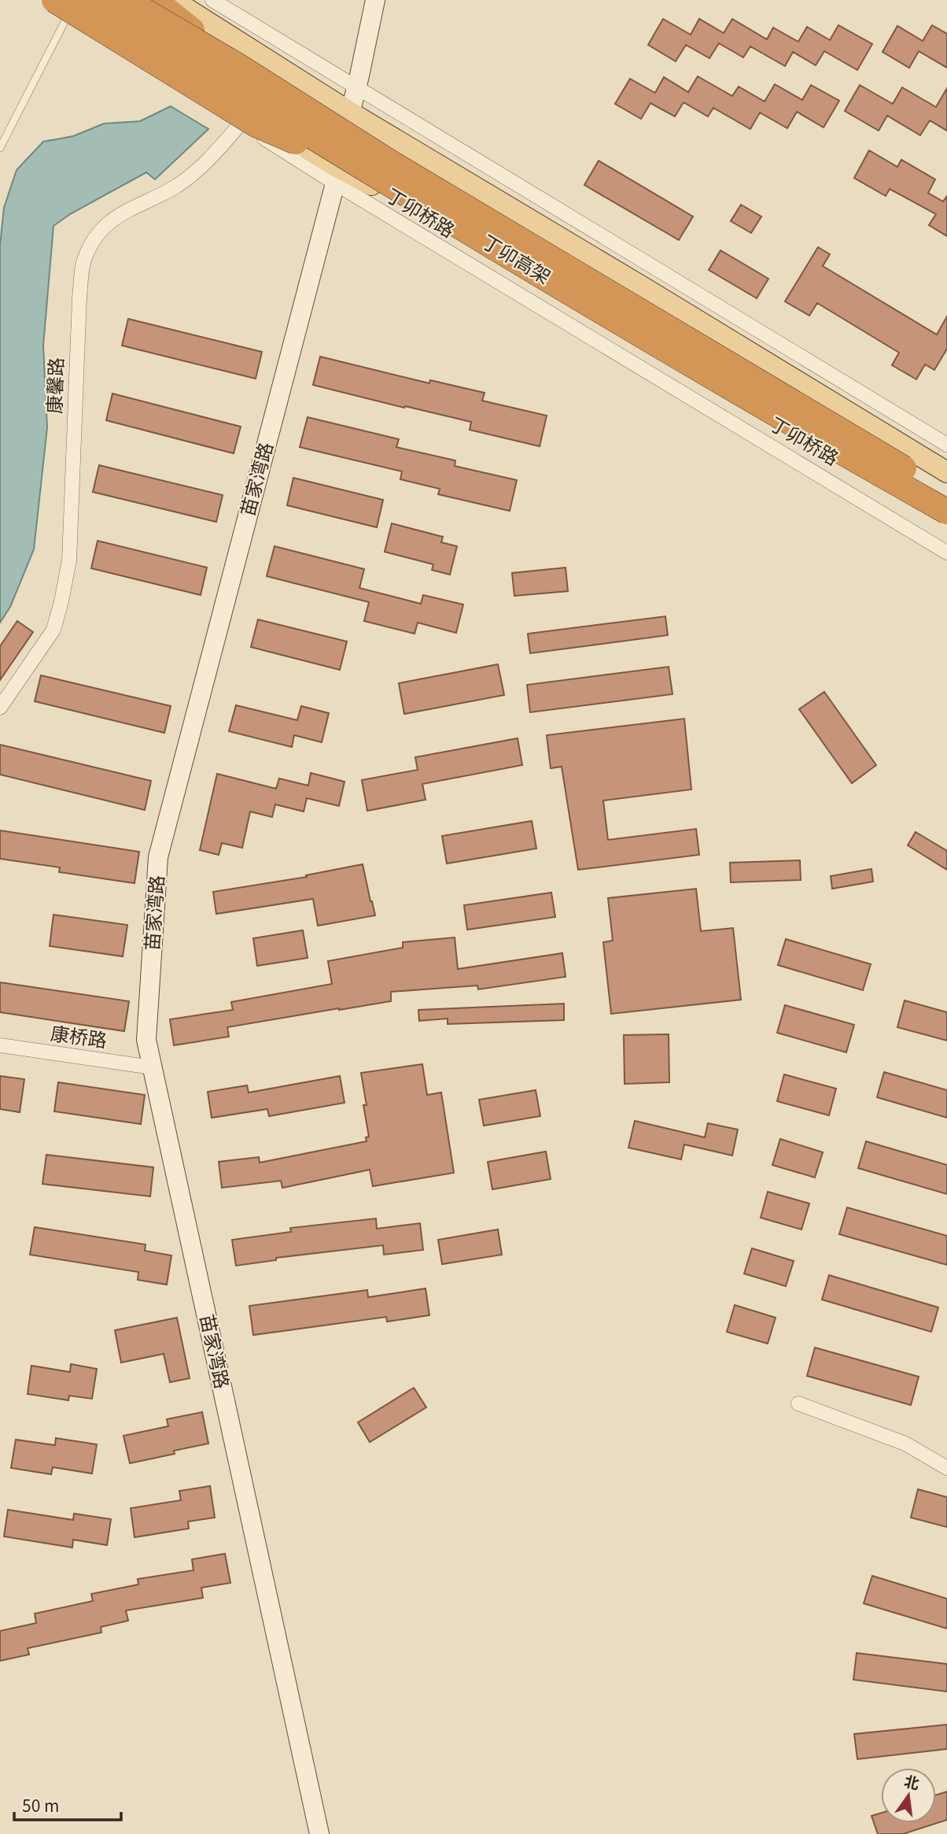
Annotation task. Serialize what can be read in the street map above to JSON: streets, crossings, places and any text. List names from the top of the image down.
{
  "streets": {
    "highway": ["丁卯高架"],
    "main road": ["丁卯桥路"],
    "street": ["康馨路", "苗家湾路", "康桥路"]
  },
  "crossings": [
    ["丁卯桥路", "丁卯高架"],
    ["丁卯桥路", "苗家湾路"],
    ["苗家湾路", "康桥路"]
  ],
  "scale_bar": "50 m",
  "north": "top"
}
